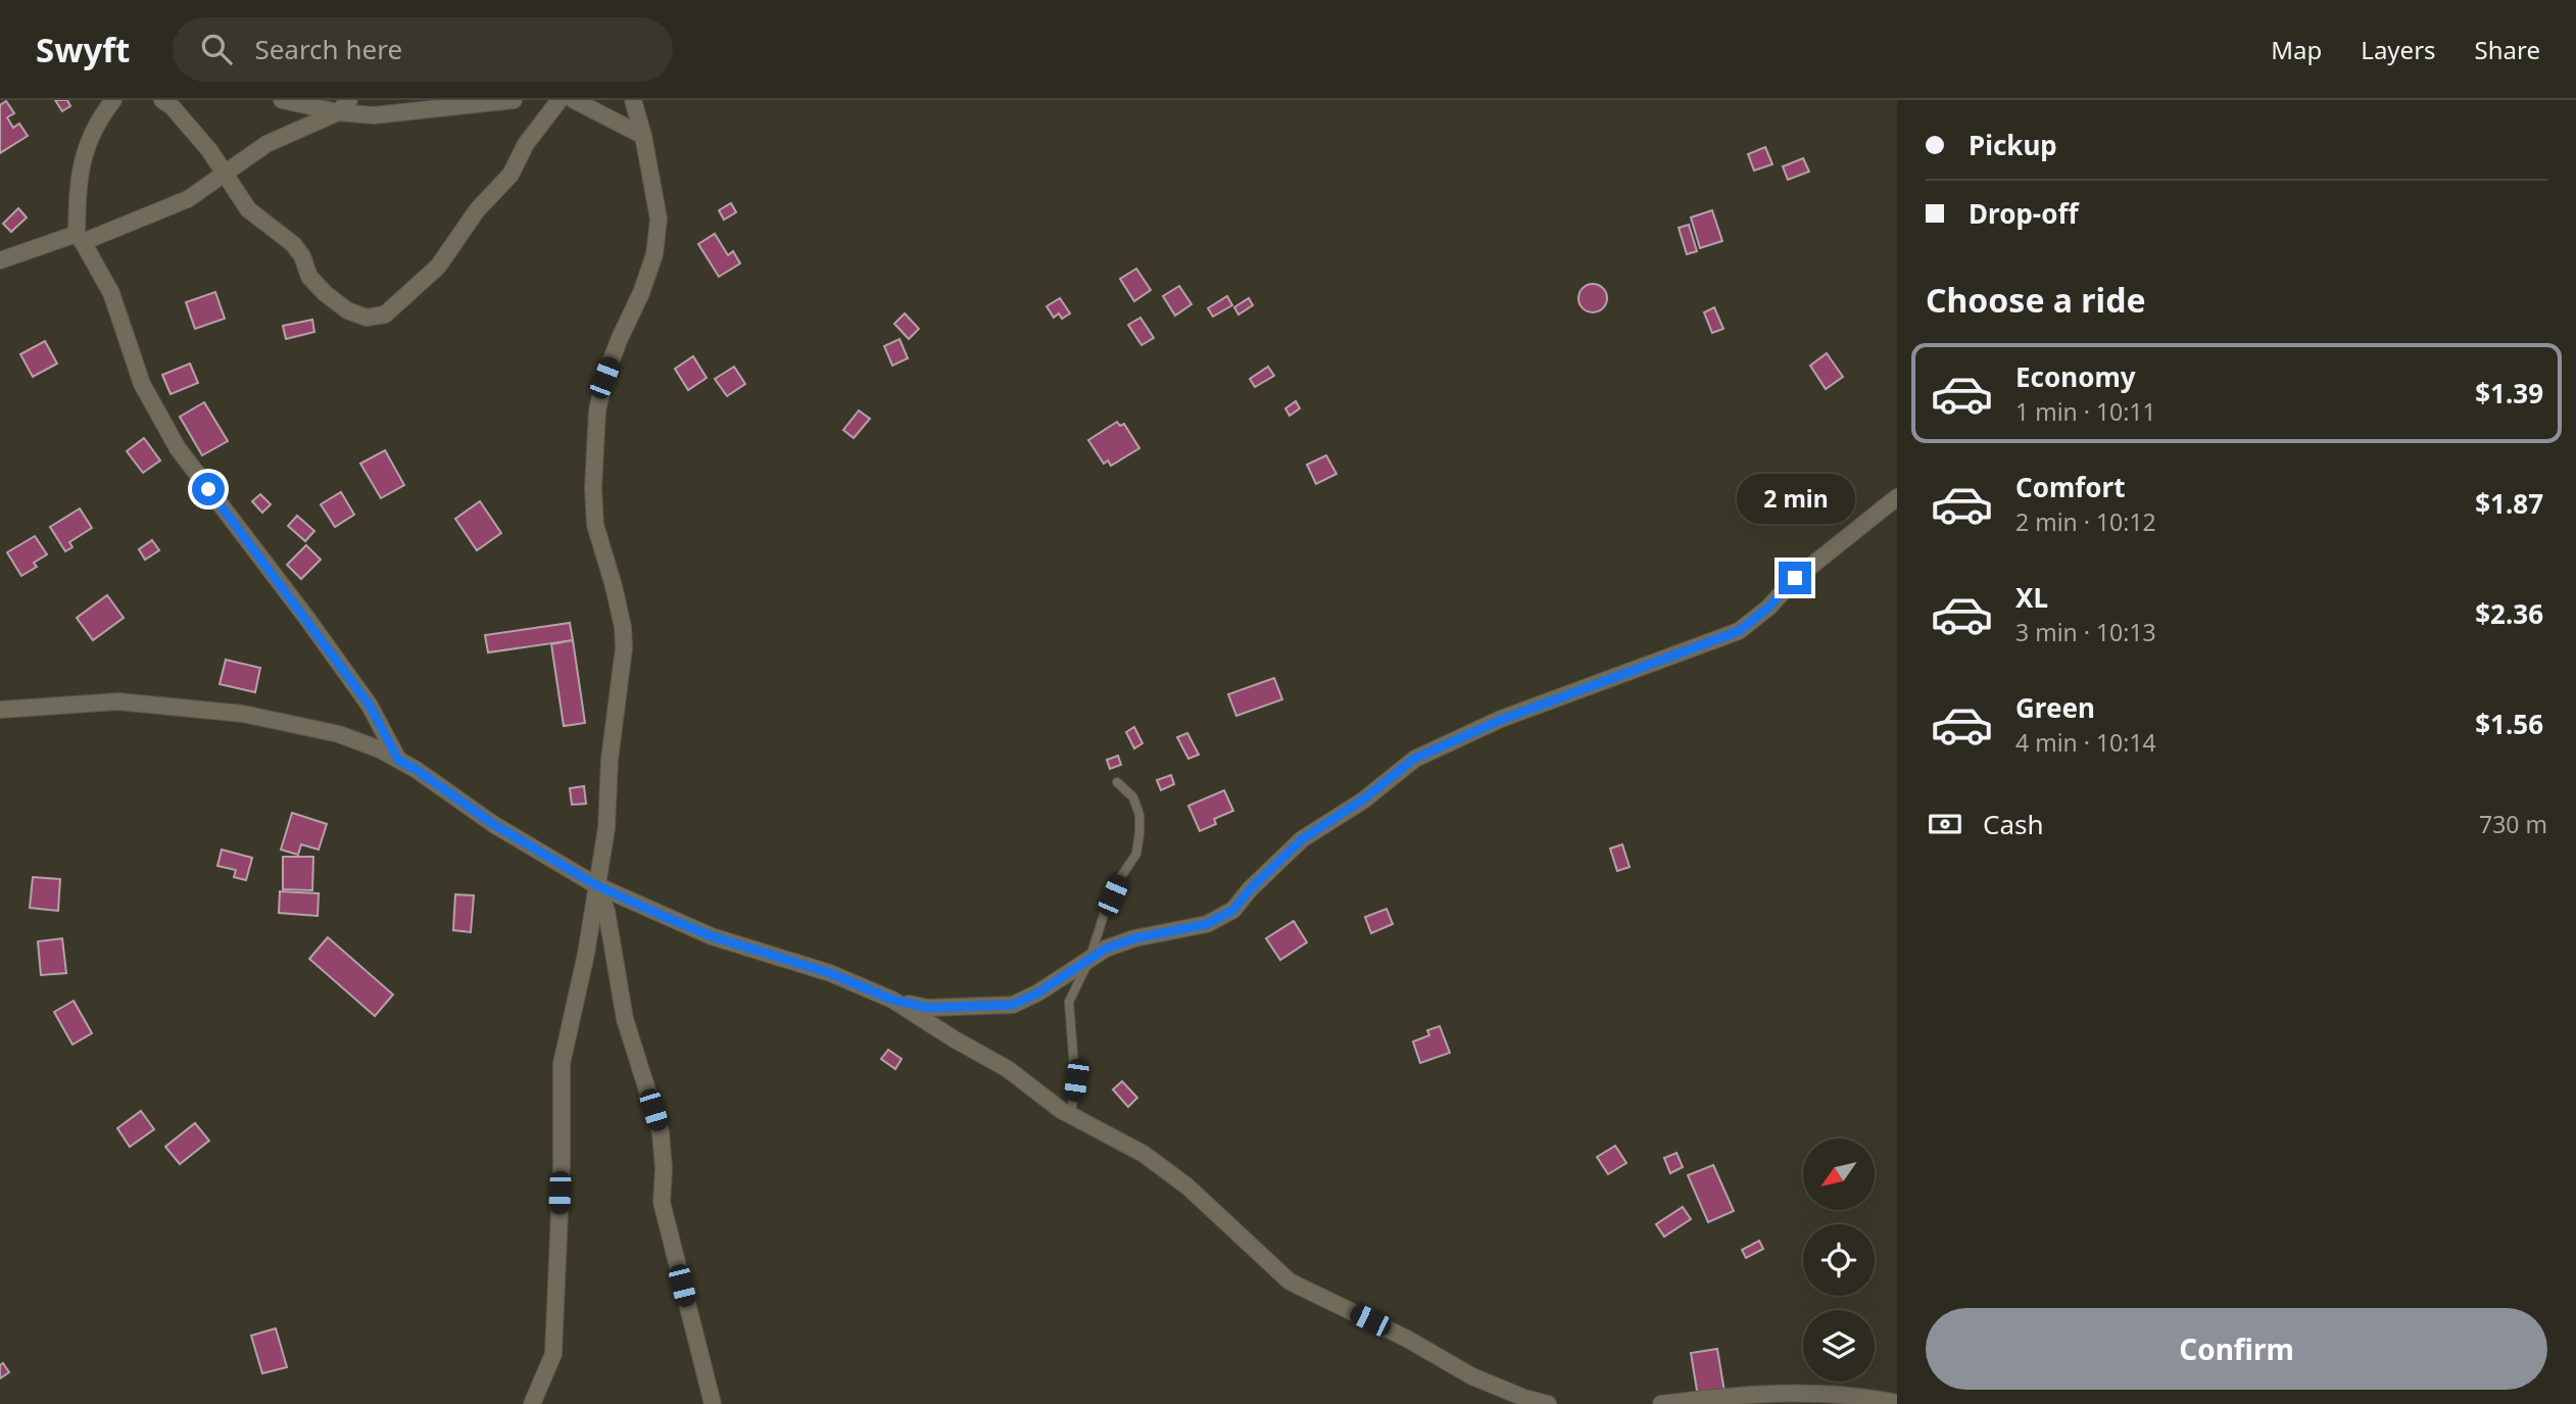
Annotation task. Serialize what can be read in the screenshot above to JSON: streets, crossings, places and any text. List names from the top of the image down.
{
  "north": "bottom left",
  "page": {
    "header": "Swyft",
    "search": "Search here",
    "nav": ["Map", "Layers", "Share"],
    "banner": ["Pickup", "Drop-off"],
    "heading": "Choose a ride",
    "list": [
      {
        "name": "Economy",
        "note": "1 min · 10:11",
        "value": "$1.39"
      },
      {
        "name": "Comfort",
        "note": "2 min · 10:12",
        "value": "$1.87"
      },
      {
        "name": "XL",
        "note": "3 min · 10:13",
        "value": "$2.36"
      },
      {
        "name": "Green",
        "note": "4 min · 10:14",
        "value": "$1.56"
      }
    ],
    "bubble": "2 min",
    "pay": ["Cash", "730 m"],
    "buttons": "Confirm"
  }
}
